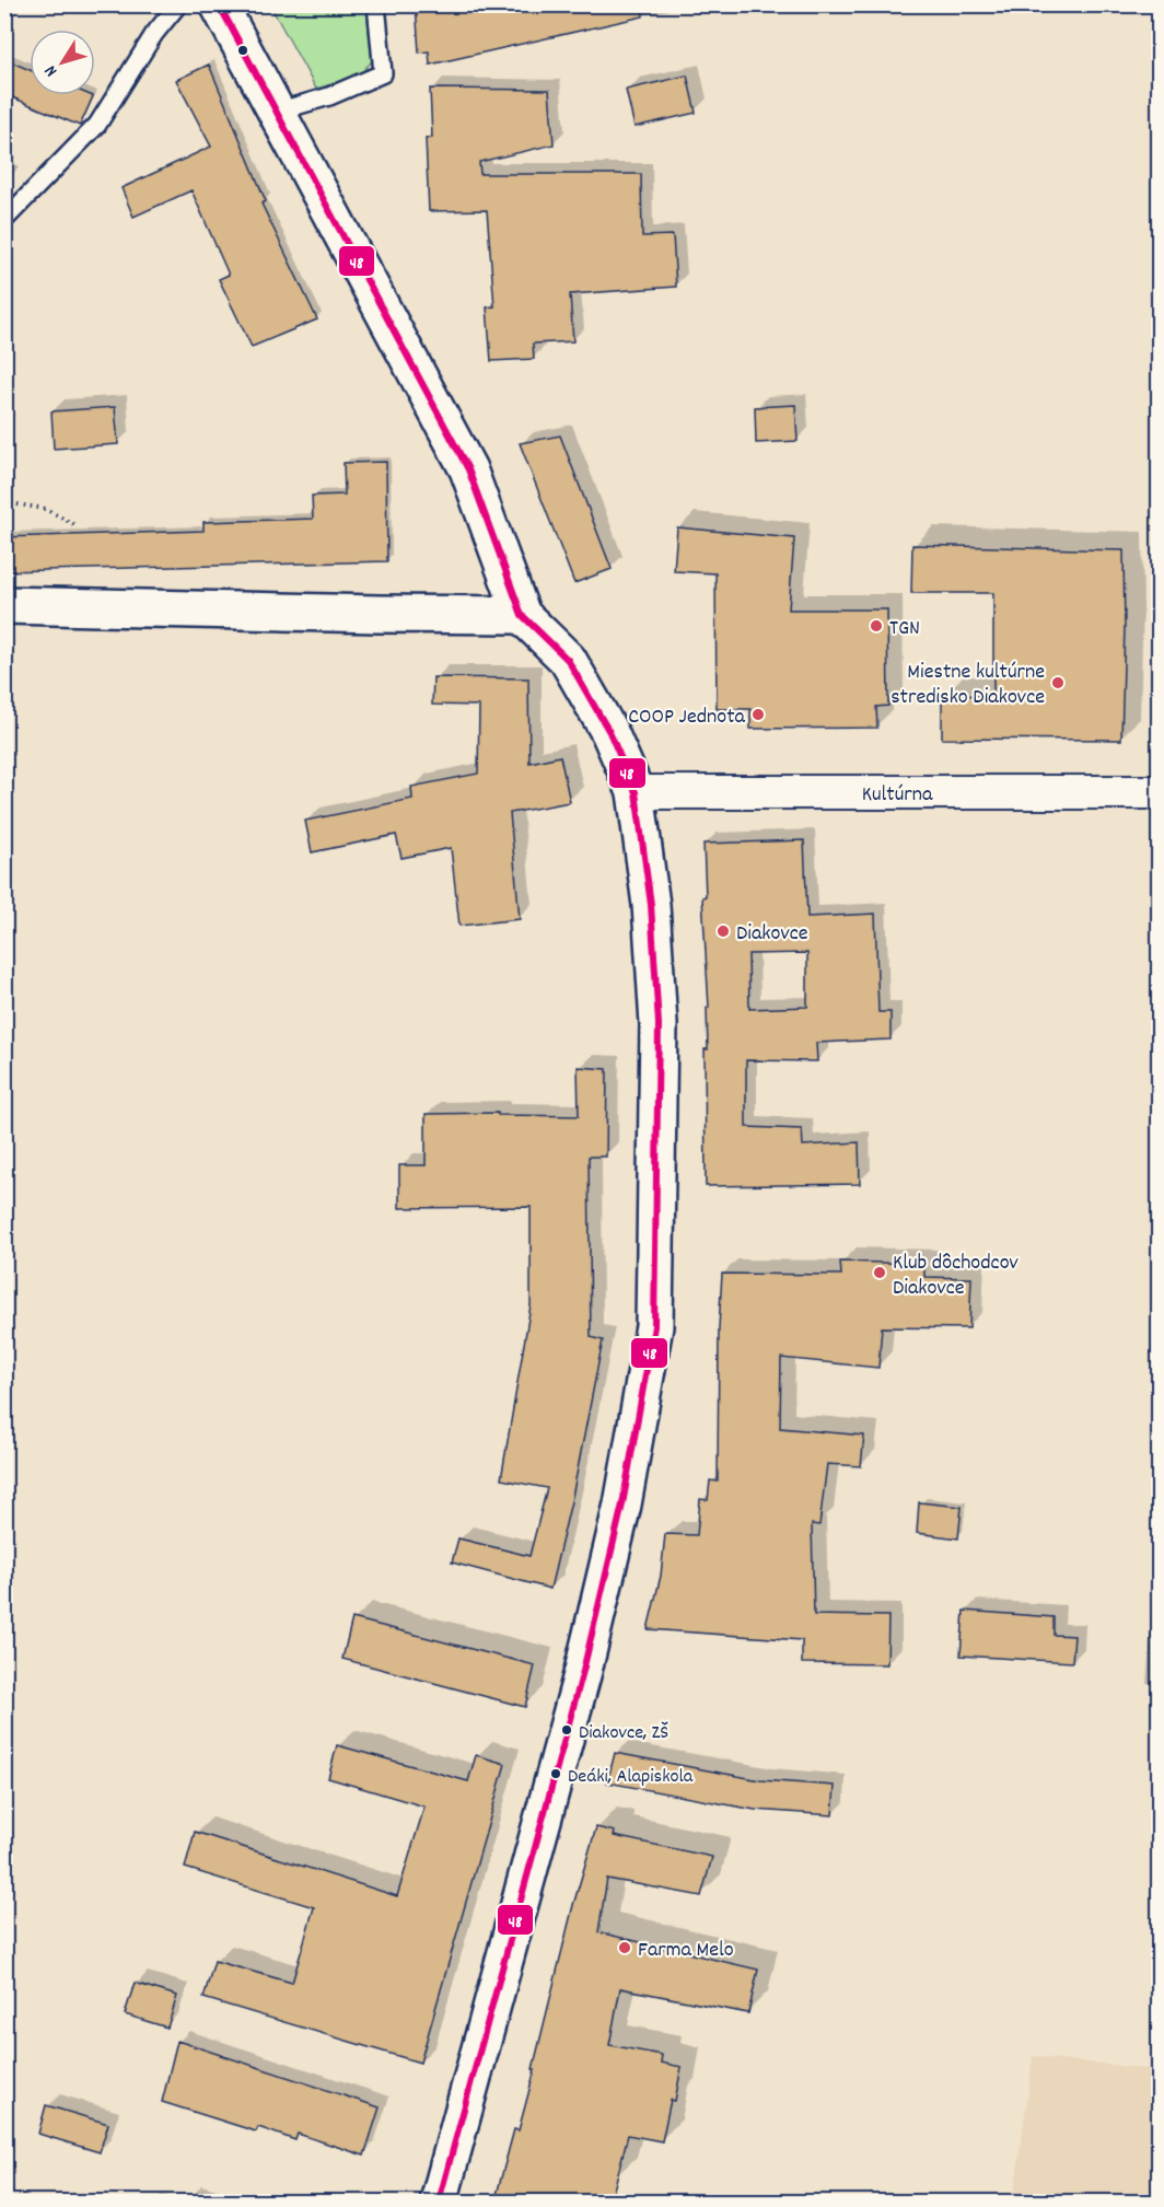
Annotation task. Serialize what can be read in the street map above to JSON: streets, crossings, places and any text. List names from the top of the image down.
{
  "streets": {
    "street": ["Kultúrna"]
  },
  "places": [
    "TGN",
    "Miestne kultúrne stredisko Diakovce",
    "COOP Jednota",
    "Diakovce",
    "Klub dôchodcov Diakovce",
    "Diakovce, ZŠ",
    "Deáki, Alapiskola",
    "Farma Melo"
  ],
  "lines": ["transit line 48"],
  "north": "bottom left"
}
